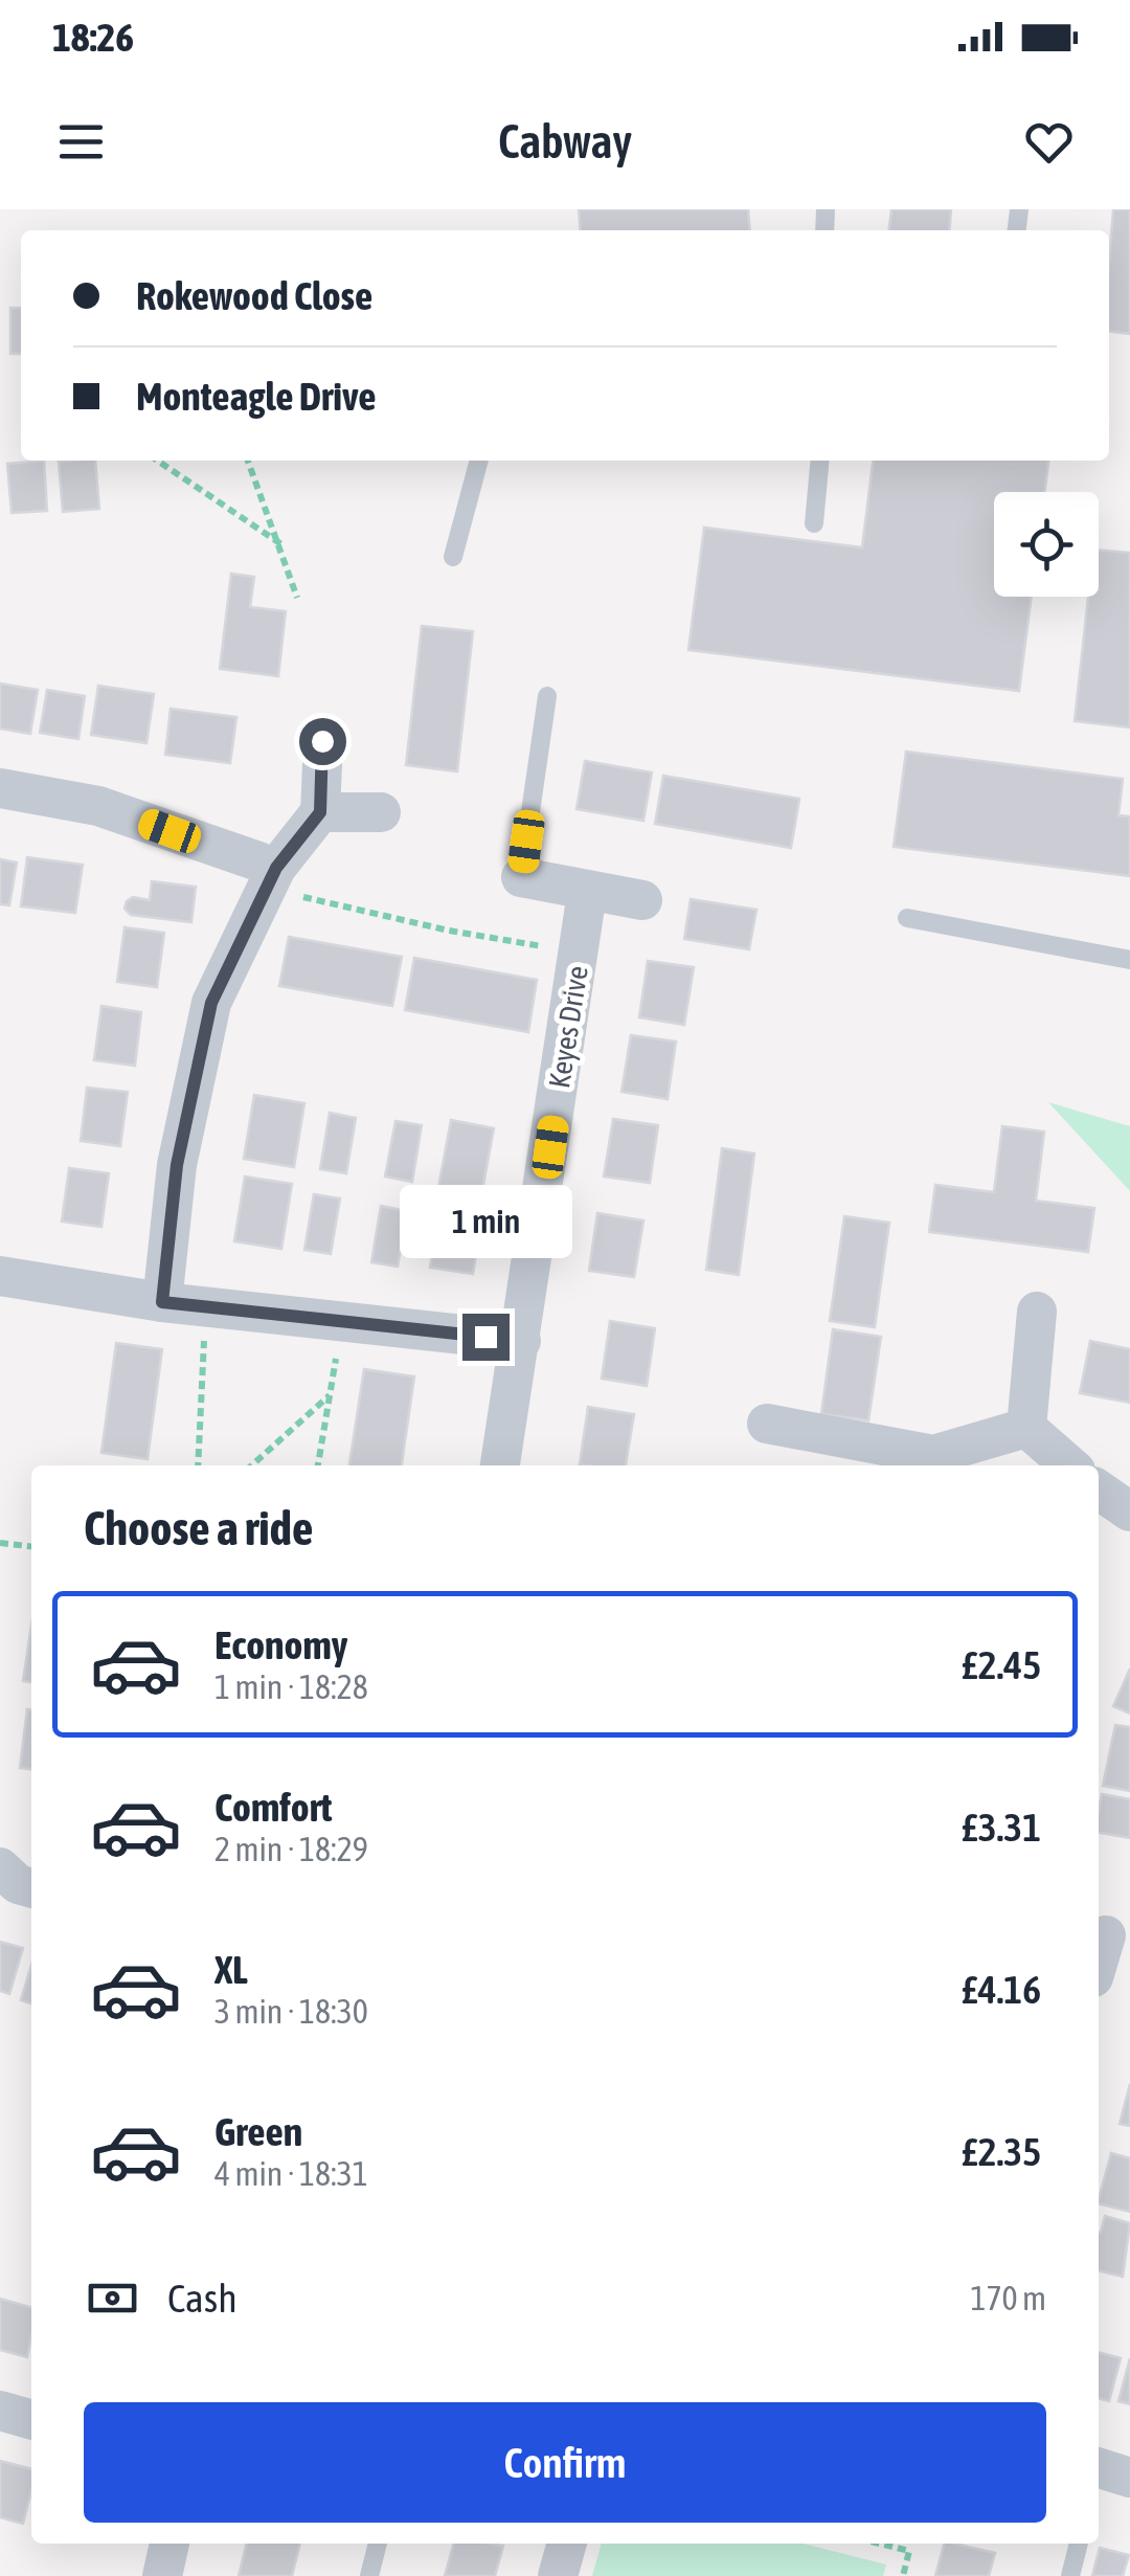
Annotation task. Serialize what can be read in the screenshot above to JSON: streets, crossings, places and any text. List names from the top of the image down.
{
  "streets": {
    "street": ["Keyes Drive"]
  },
  "page": {
    "status": "18:26",
    "header": "Cabway",
    "banner": ["Rokewood Close", "Monteagle Drive"],
    "bubble": "1 min",
    "heading": "Choose a ride",
    "list": [
      {
        "name": "Economy",
        "note": "1 min · 18:28",
        "value": "£2.45"
      },
      {
        "name": "Comfort",
        "note": "2 min · 18:29",
        "value": "£3.31"
      },
      {
        "name": "XL",
        "note": "3 min · 18:30",
        "value": "£4.16"
      },
      {
        "name": "Green",
        "note": "4 min · 18:31",
        "value": "£2.35"
      }
    ],
    "pay": ["Cash", "170 m"],
    "buttons": "Confirm"
  }
}
